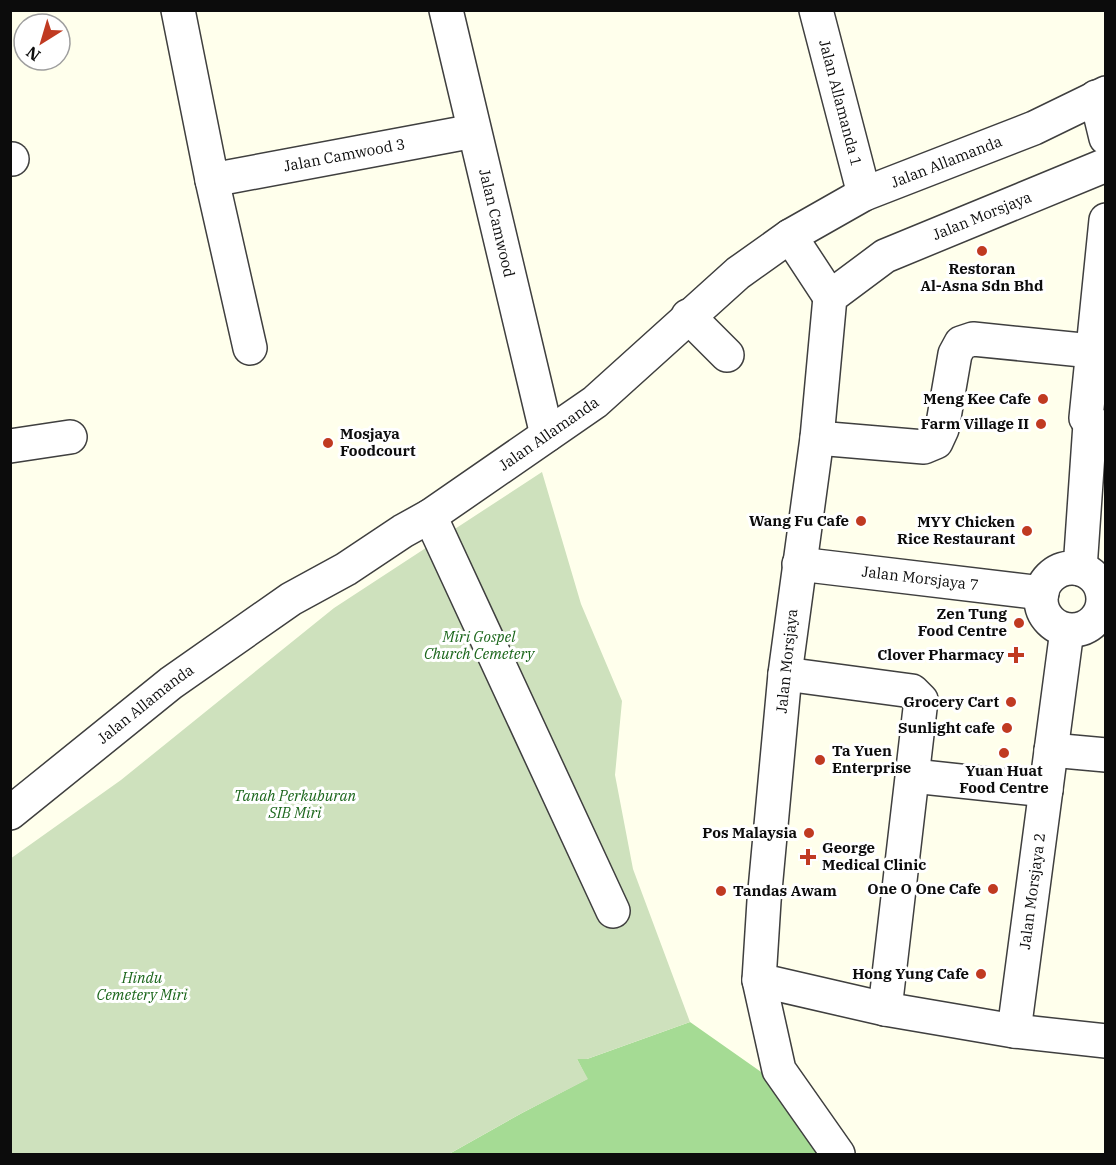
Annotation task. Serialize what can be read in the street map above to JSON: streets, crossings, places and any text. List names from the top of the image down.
{
  "streets": {
    "street": [
      "Jalan Allamanda 1",
      "Jalan Camwood 3",
      "Jalan Allamanda",
      "Jalan Morsjaya",
      "Jalan Camwood",
      "Jalan Morsjaya 7",
      "Jalan Morsjaya 2"
    ]
  },
  "crossings": [
    ["Jalan Allamanda 1", "Jalan Allamanda"],
    ["Jalan Camwood 3", "Jalan Camwood"],
    ["Jalan Allamanda", "Jalan Camwood"],
    ["Jalan Morsjaya", "Jalan Morsjaya 7"],
    ["Jalan Morsjaya 7", "Jalan Morsjaya 2"]
  ],
  "parks": ["Miri Gospel Church Cemetery", "Tanah Perkuburan SIB Miri", "Hindu Cemetery Miri"],
  "places": {
    "other": [
      "Restoran Al-Asna Sdn Bhd",
      "Meng Kee Cafe",
      "Farm Village II",
      "Mosjaya Foodcourt",
      "Wang Fu Cafe",
      "MYY Chicken Rice Restaurant",
      "Zen Tung Food Centre",
      "Grocery Cart",
      "Sunlight cafe",
      "Yuan Huat Food Centre",
      "Ta Yuen Enterprise",
      "Pos Malaysia",
      "One O One Cafe",
      "Tandas Awam",
      "Hong Yung Cafe"
    ],
    "health": ["Clover Pharmacy", "George Medical Clinic"]
  },
  "north": "bottom left"
}
